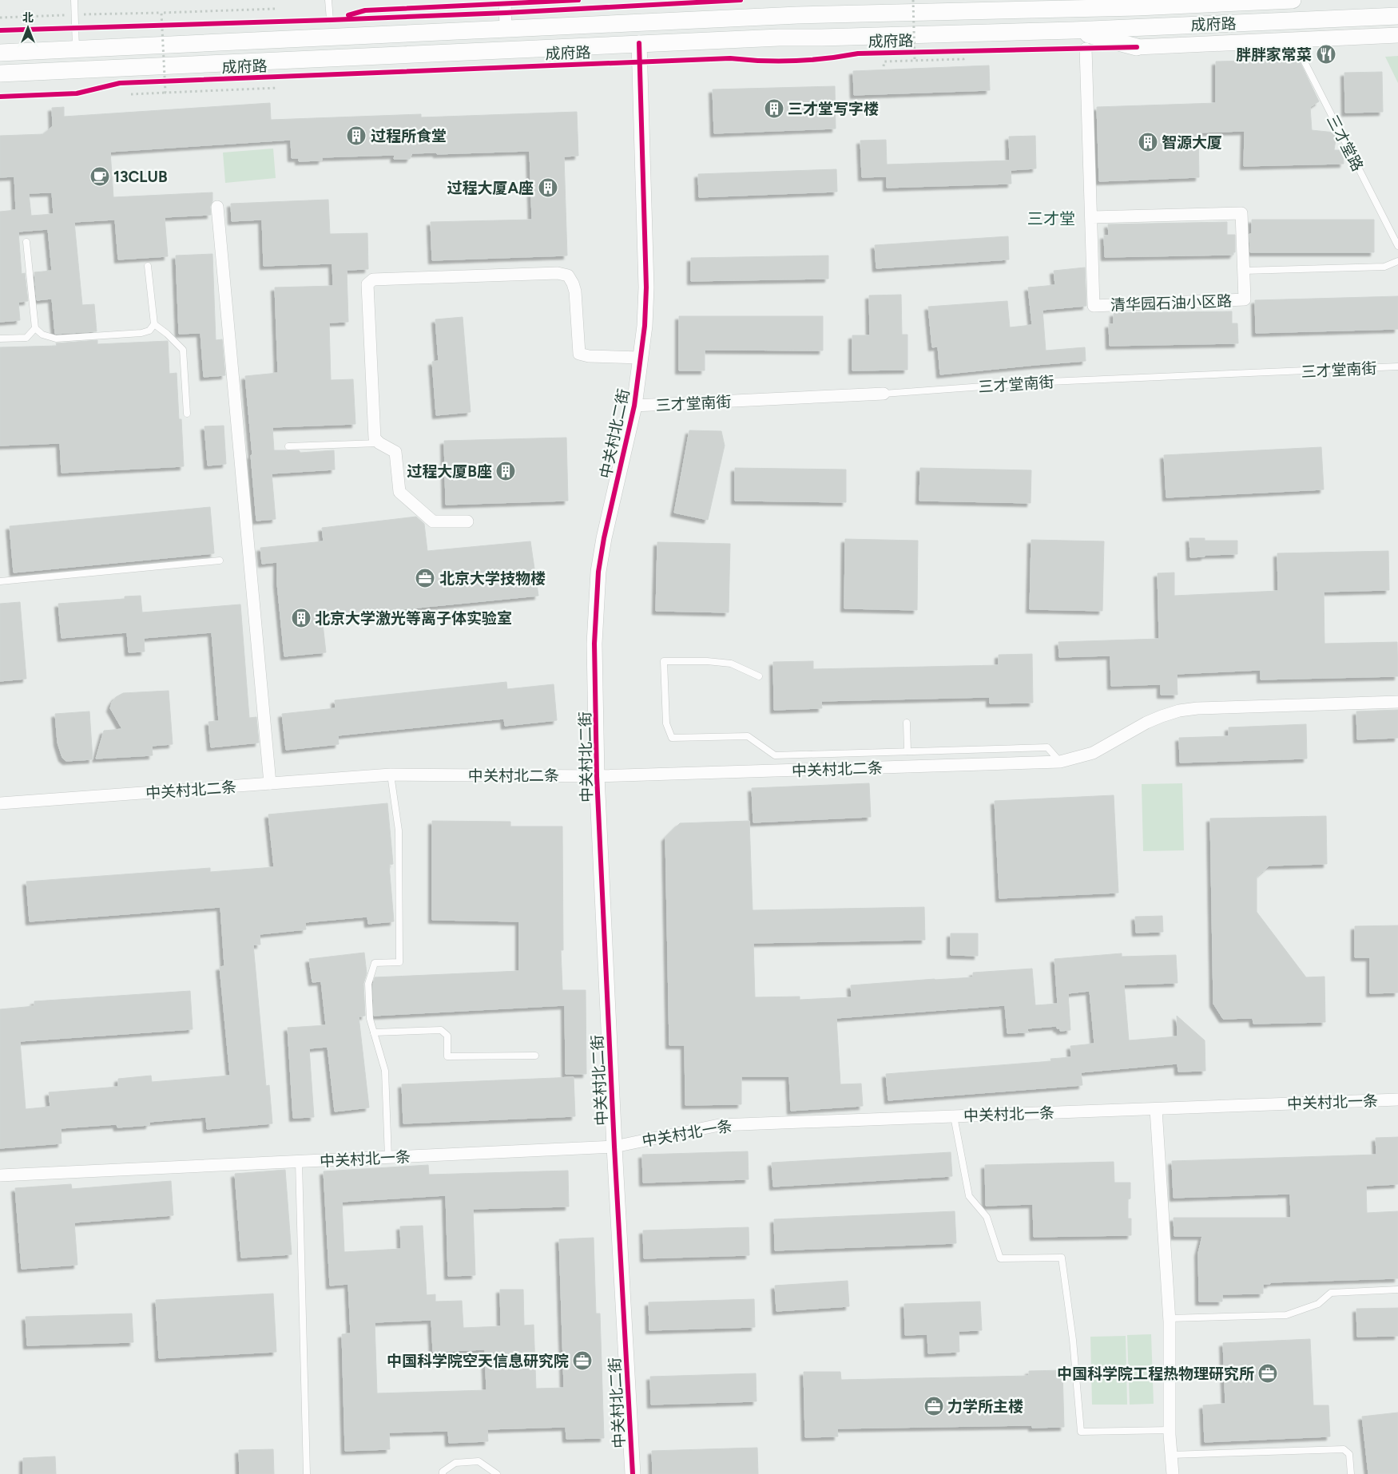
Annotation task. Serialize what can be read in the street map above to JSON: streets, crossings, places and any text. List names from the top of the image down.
{
  "streets": {
    "main road": ["成府路"],
    "street": [
      "清华园石油小区路",
      "三才堂南街",
      "中关村北二街",
      "中关村北二条",
      "中关村北一条"
    ],
    "lane": ["三才堂路"]
  },
  "crossings": [
    ["成府路", "三才堂路"],
    ["成府路", "中关村北二街"],
    ["三才堂南街", "中关村北二街"],
    ["中关村北二街", "中关村北二条"],
    ["中关村北二街", "中关村北一条"]
  ],
  "districts": ["三才堂"],
  "places": {
    "restaurant": ["胖胖家常菜"],
    "building": [
      "三才堂写字楼",
      "过程所食堂",
      "智源大厦",
      "过程大厦A座",
      "过程大厦B座",
      "北京大学激光等离子体实验室"
    ],
    "cafe": ["13CLUB"],
    "office": [
      "北京大学技物楼",
      "中国科学院空天信息研究院",
      "中国科学院工程热物理研究所",
      "力学所主楼"
    ]
  },
  "north": "top"
}
